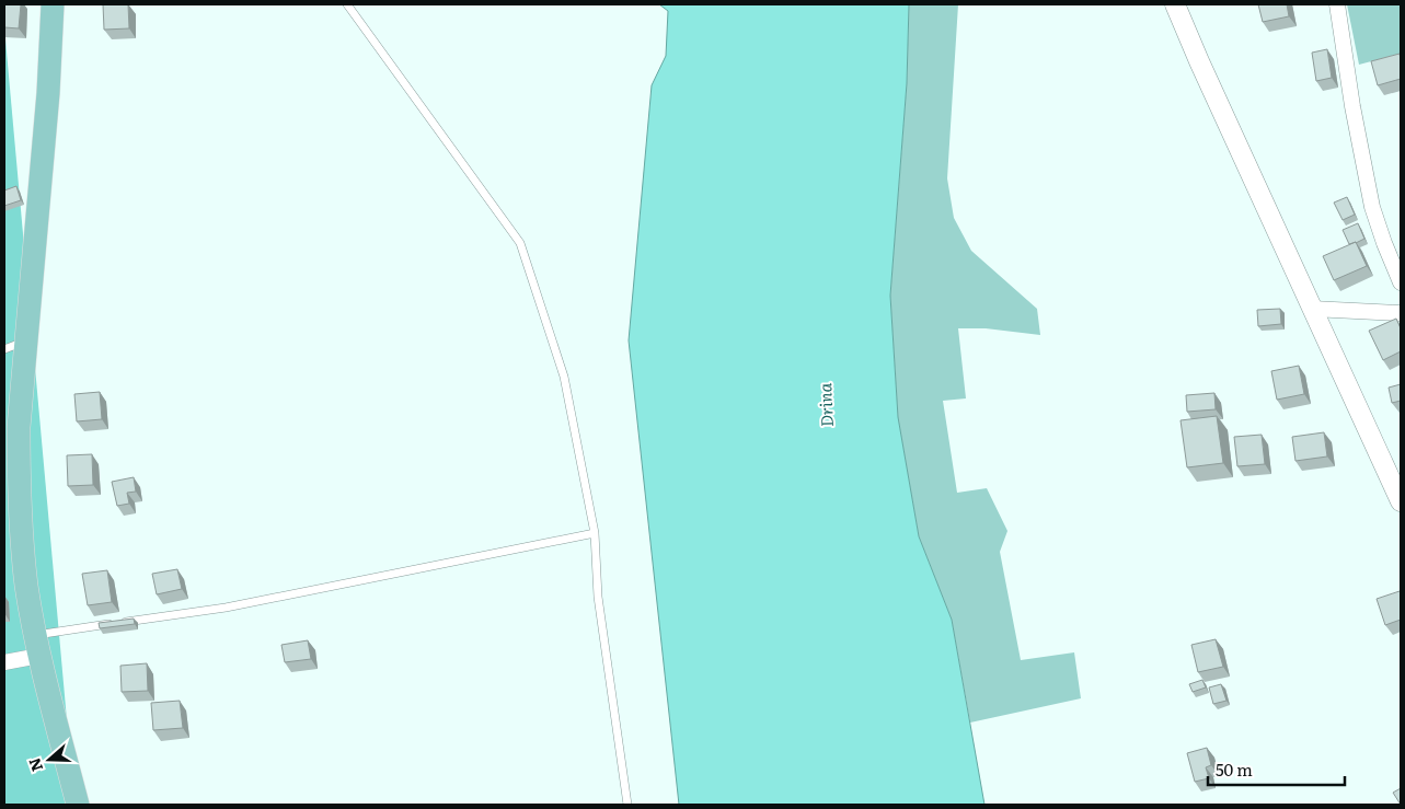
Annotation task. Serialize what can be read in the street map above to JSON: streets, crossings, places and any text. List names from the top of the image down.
{
  "water": ["Drina"],
  "scale_bar": "50 m",
  "north": "left"
}
